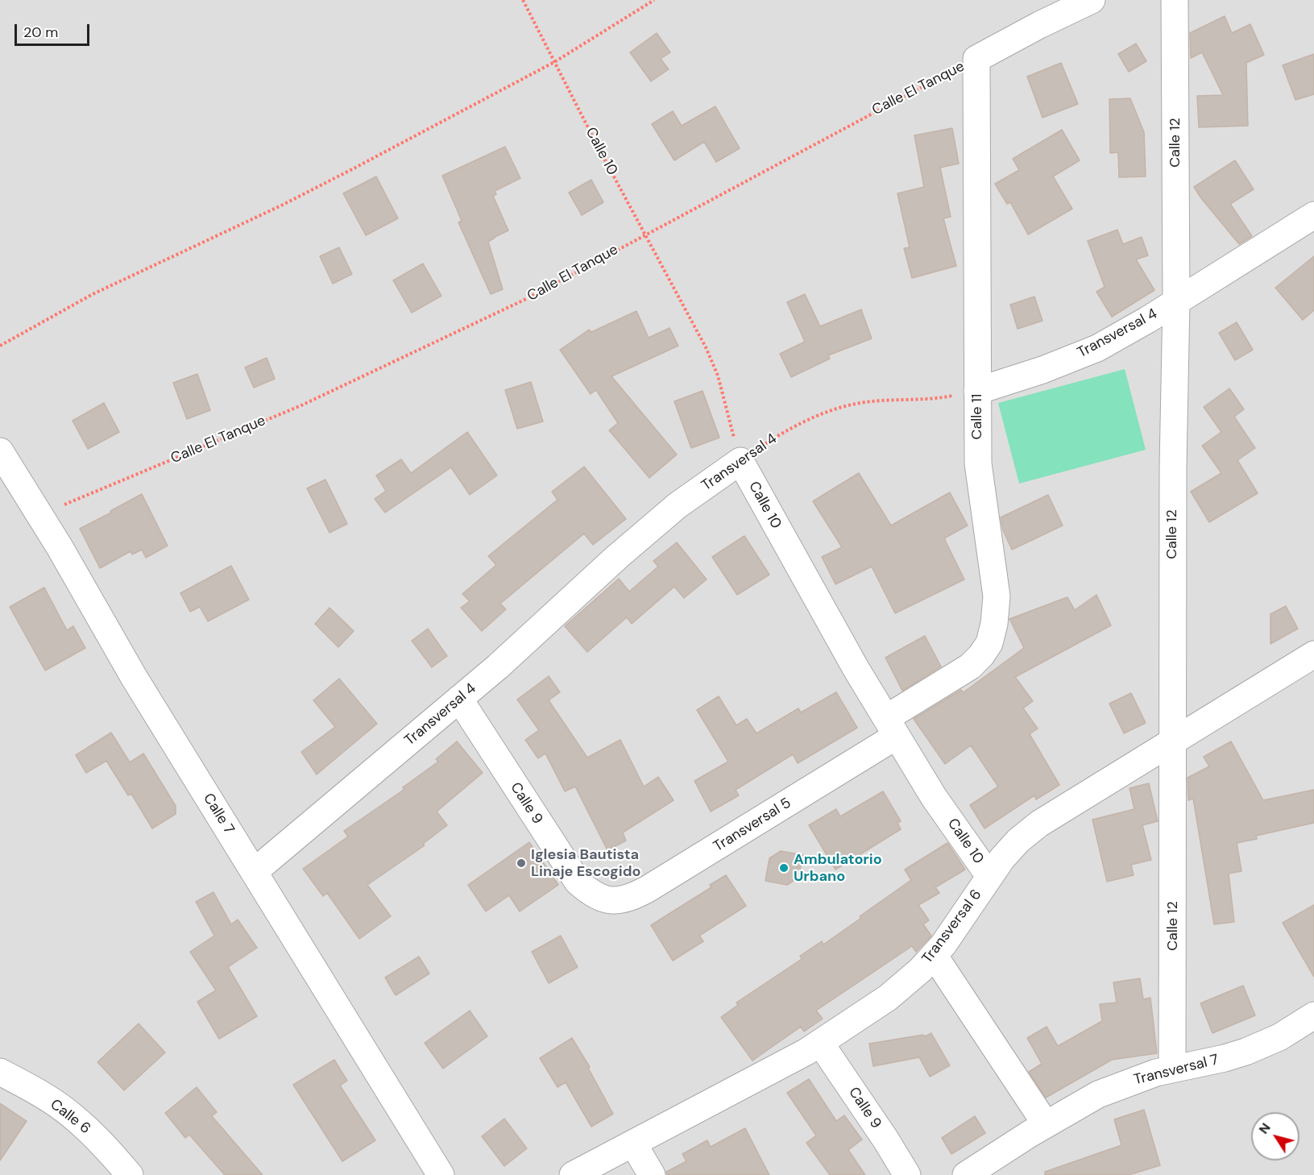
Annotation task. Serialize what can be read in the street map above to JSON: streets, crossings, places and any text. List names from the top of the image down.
{
  "streets": {
    "street": [
      "Calle El Tanque",
      "Calle 12",
      "Calle 10",
      "Transversal 4",
      "Calle 11",
      "Calle 9",
      "Calle 7",
      "Transversal 5",
      "Transversal 6",
      "Transversal 7",
      "Calle 6"
    ]
  },
  "crossings": [
    ["Calle El Tanque", "Calle 10"],
    ["Calle El Tanque", "Calle 11"],
    ["Calle El Tanque", "Calle 7"],
    ["Calle 12", "Transversal 4"],
    ["Calle 12", "Transversal 6"],
    ["Calle 12", "Transversal 7"],
    ["Calle 10", "Transversal 4"],
    ["Calle 10", "Calle 11"],
    ["Calle 10", "Transversal 5"],
    ["Calle 10", "Transversal 6"],
    ["Transversal 4", "Calle 11"],
    ["Transversal 4", "Calle 9"],
    ["Transversal 4", "Calle 7"],
    ["Calle 11", "Transversal 5"],
    ["Calle 9", "Transversal 5"],
    ["Calle 9", "Transversal 6"]
  ],
  "places": ["Iglesia Bautista Linaje Escogido", "Ambulatorio Urbano"],
  "scale_bar": "20 m",
  "north": "top left"
}
